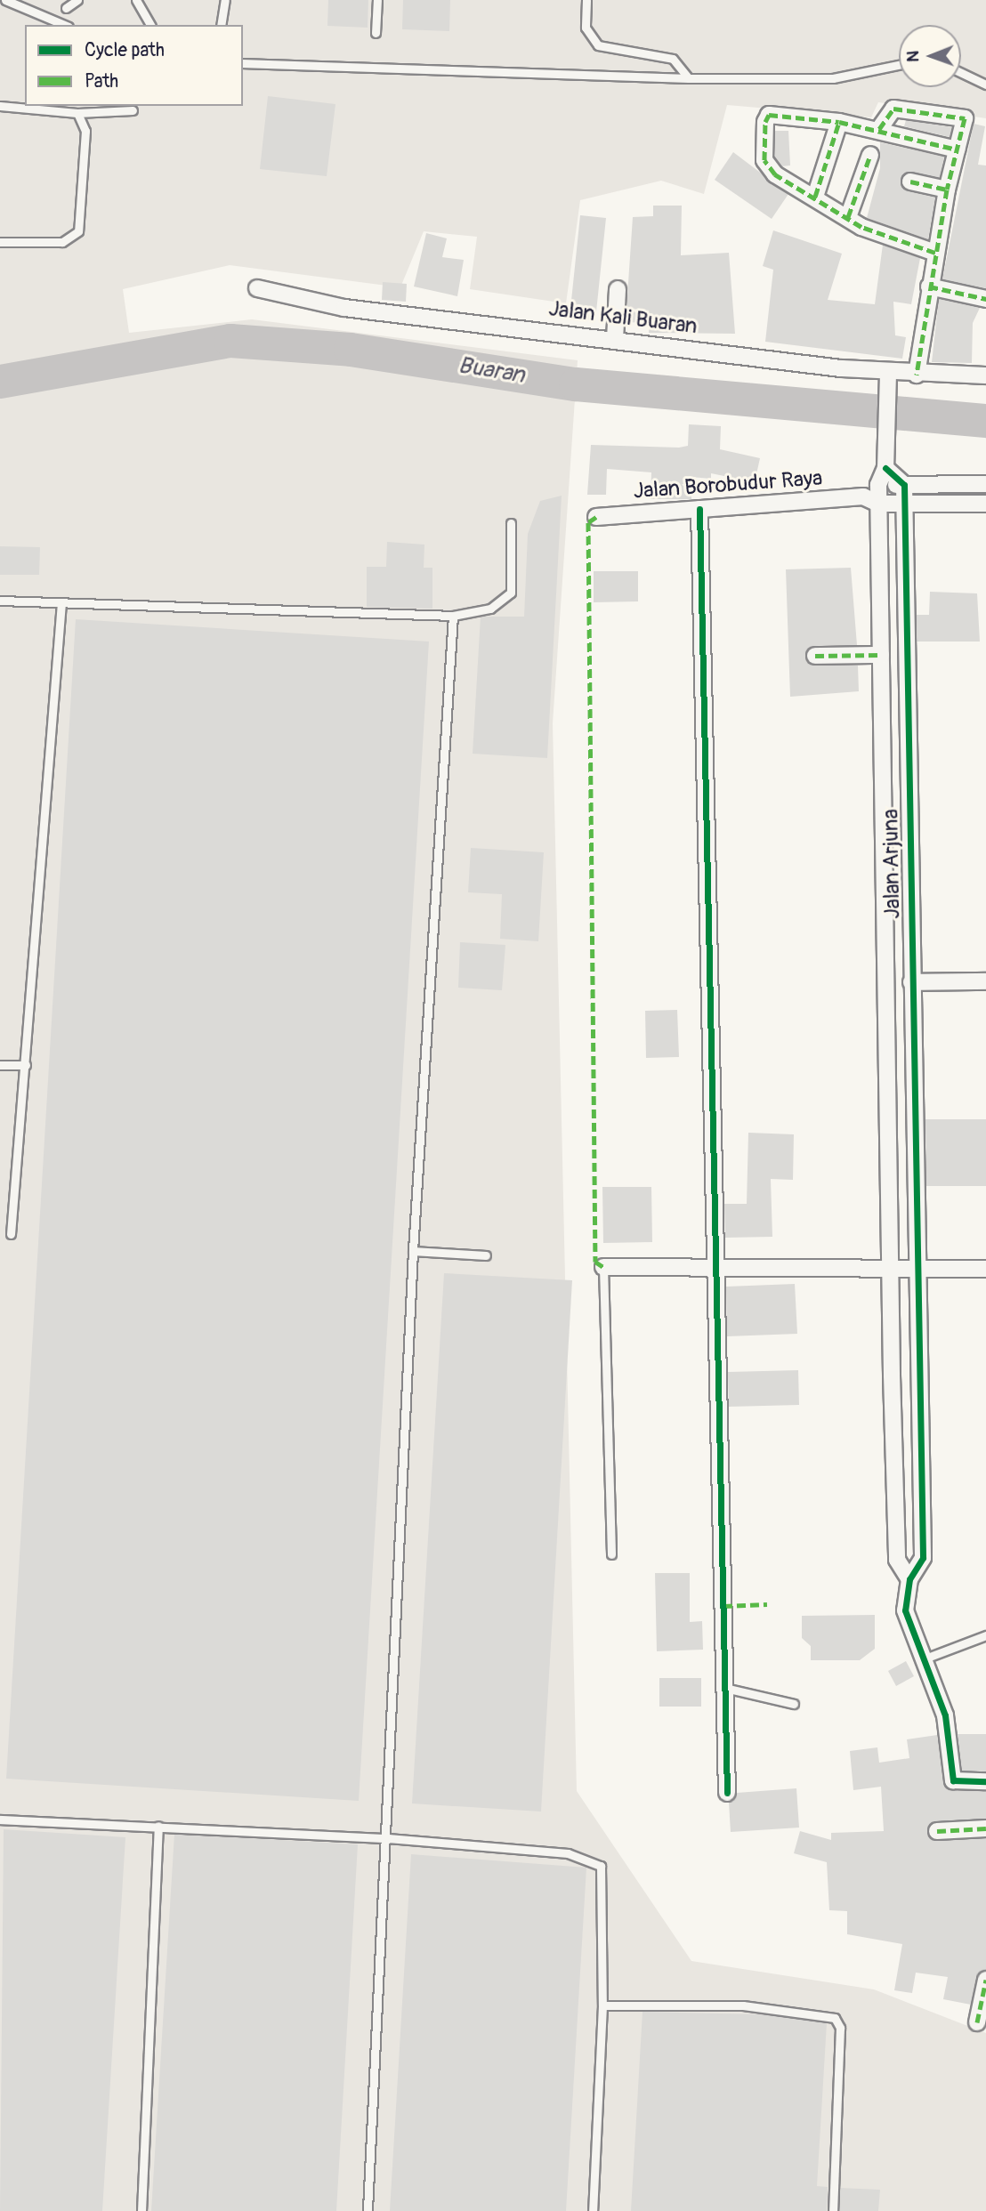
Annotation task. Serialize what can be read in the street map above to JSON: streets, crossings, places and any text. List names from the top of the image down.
{
  "streets": {
    "street": ["Jalan Kali Buaran", "Jalan Borobudur Raya", "Jalan Arjuna"]
  },
  "crossings": [
    ["Jalan Kali Buaran", "Jalan Arjuna"],
    ["Jalan Borobudur Raya", "Jalan Arjuna"]
  ],
  "water": ["Buaran"],
  "legend": ["Cycle path", "Path"],
  "north": "left"
}
